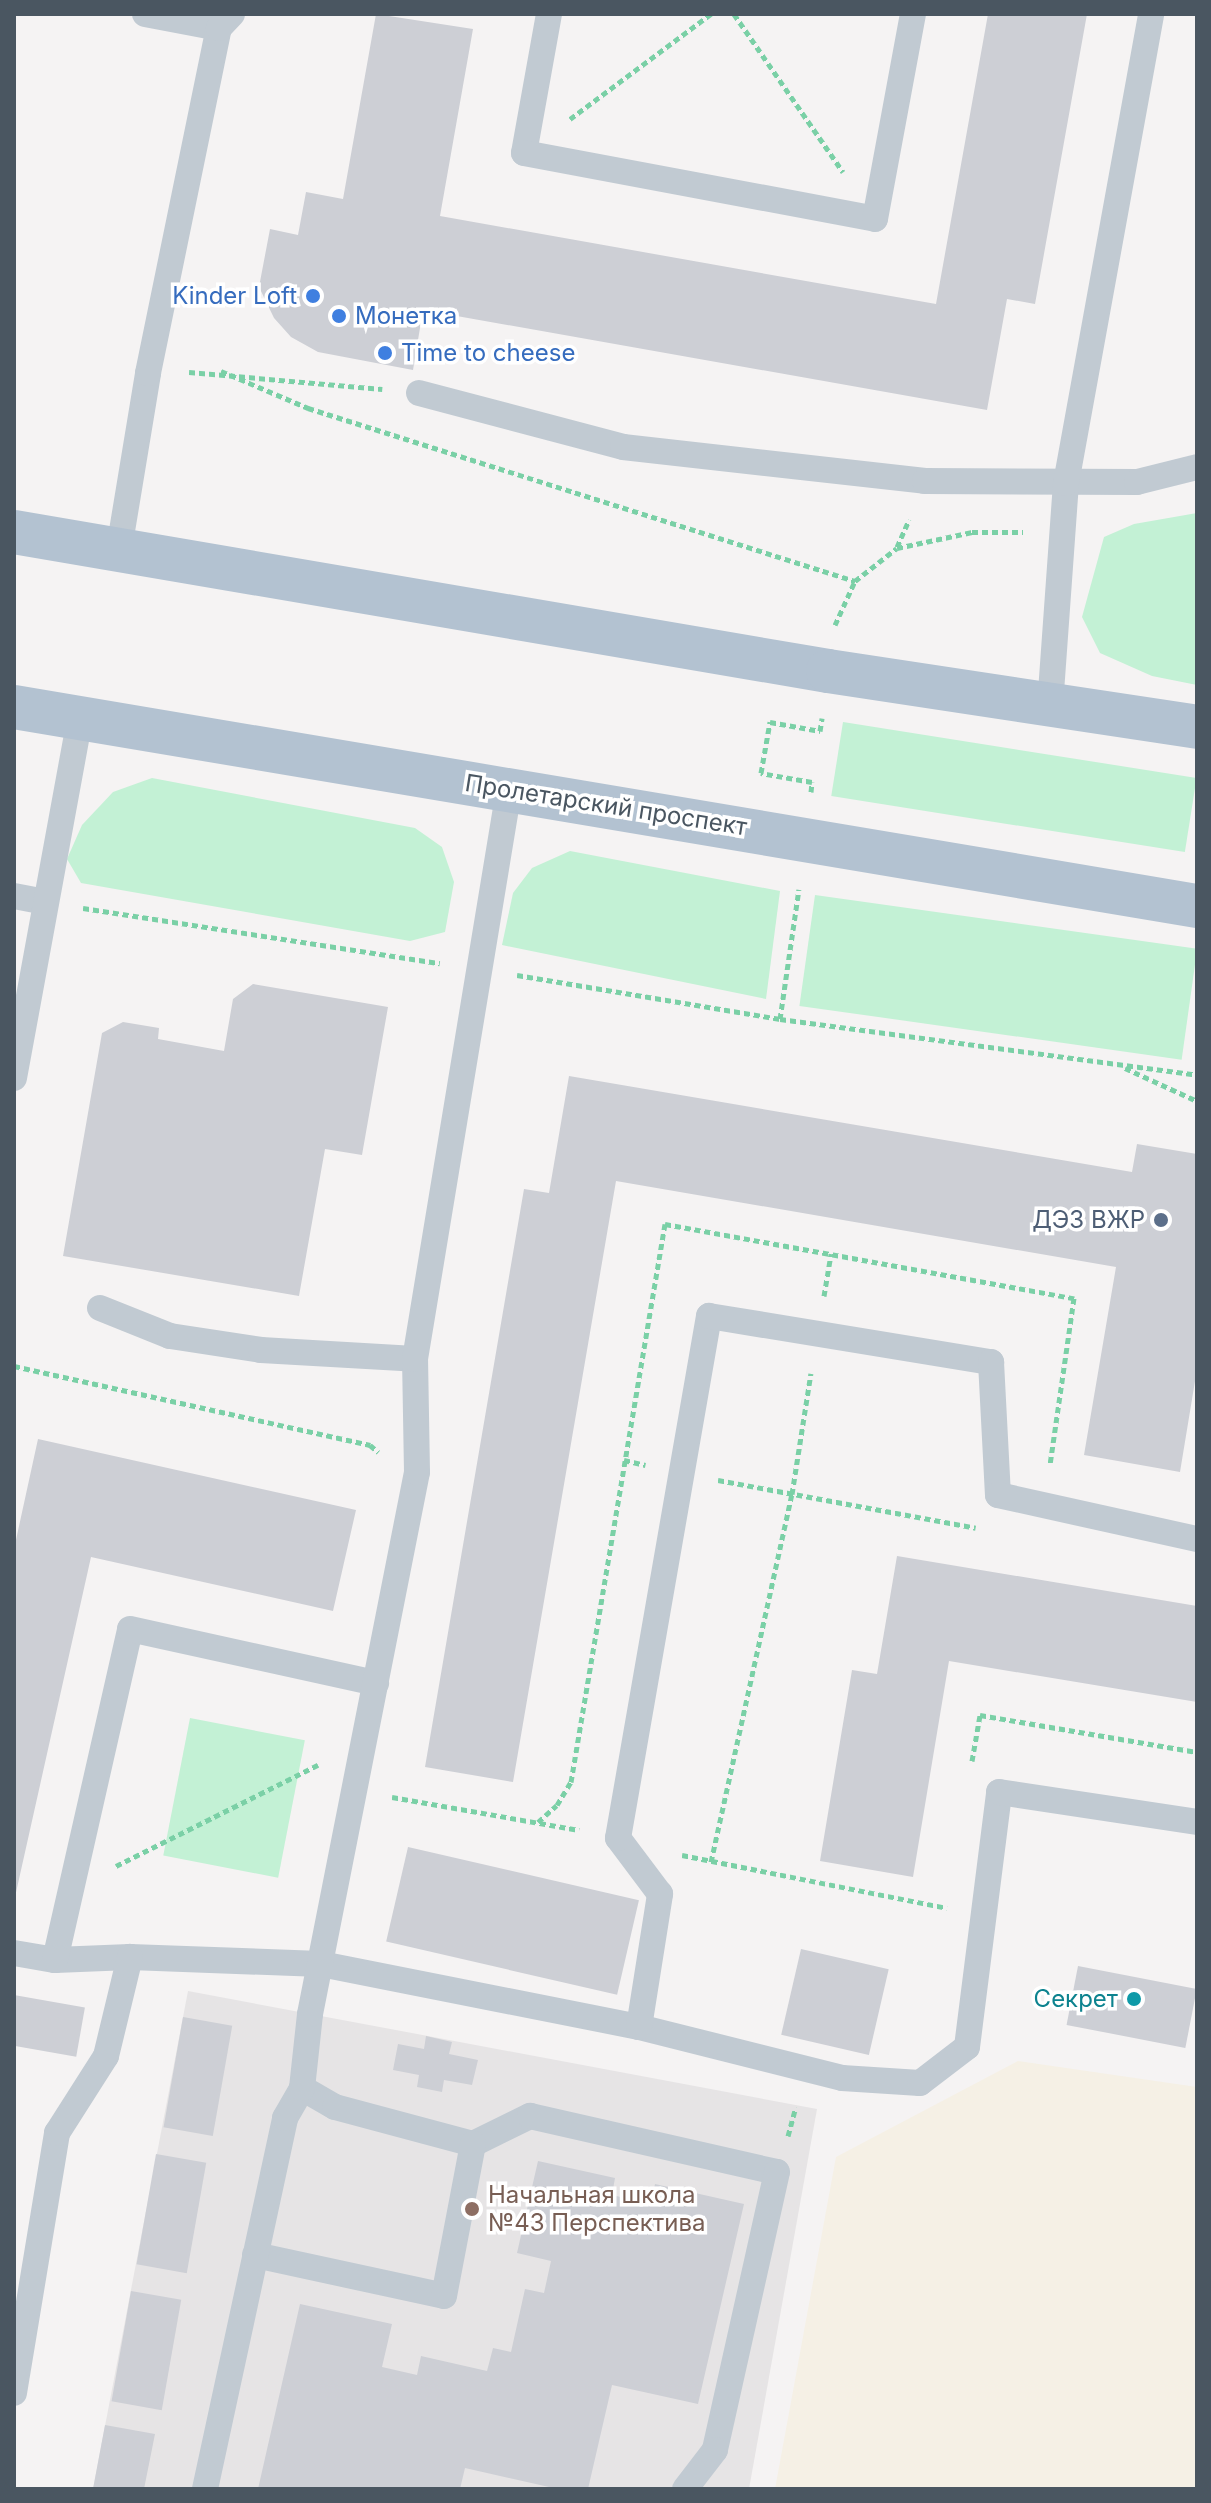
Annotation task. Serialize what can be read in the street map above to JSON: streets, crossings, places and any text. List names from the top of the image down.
{
  "streets": {
    "main road": ["Пролетарский проспект"]
  },
  "places": [
    "Kinder Loft",
    "Монетка",
    "Time to cheese",
    "ДЭЗ ВЖР",
    "Секрет",
    "Начальная школа №43 Перспектива"
  ]
}
